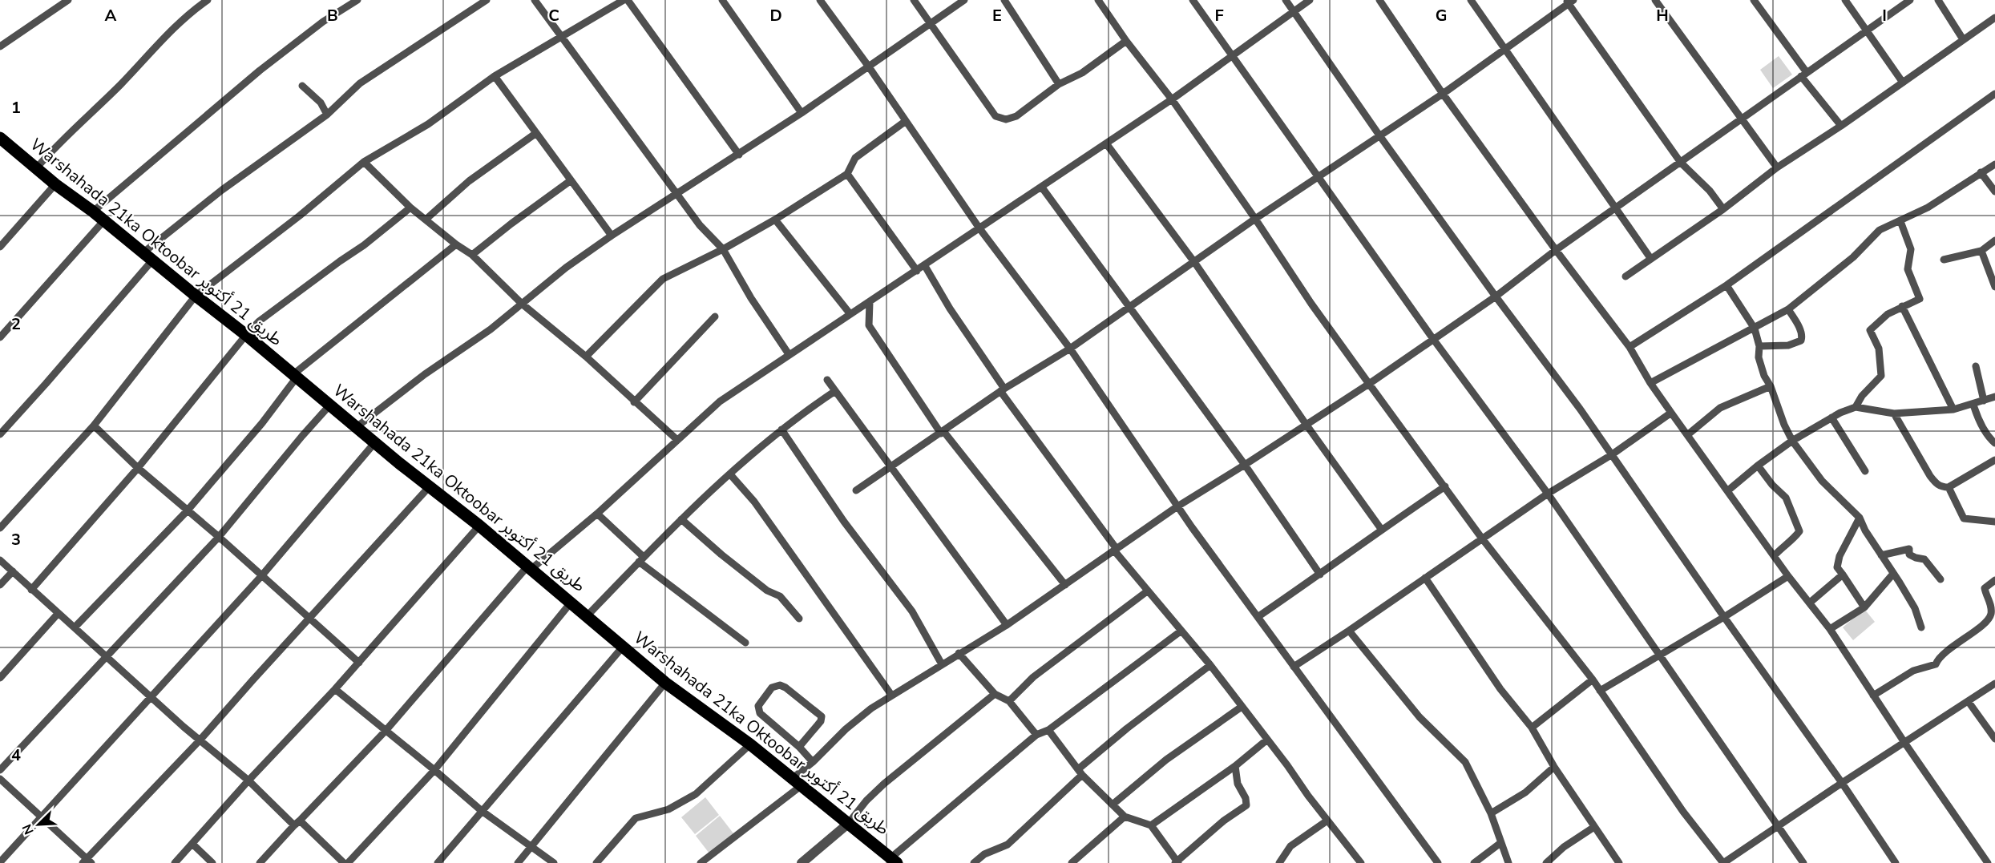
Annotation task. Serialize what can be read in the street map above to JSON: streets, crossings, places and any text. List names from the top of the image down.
{
  "streets": {
    "main road": ["Warshahada 21ka Oktoobar طريق 21 أكتوبر"]
  },
  "north": "bottom left",
  "grid": {
    "columns": [
      "A",
      "B",
      "C",
      "D",
      "E",
      "F",
      "G",
      "H",
      "I"
    ],
    "rows": [
      "1",
      "2",
      "3",
      "4"
    ]
  }
}
